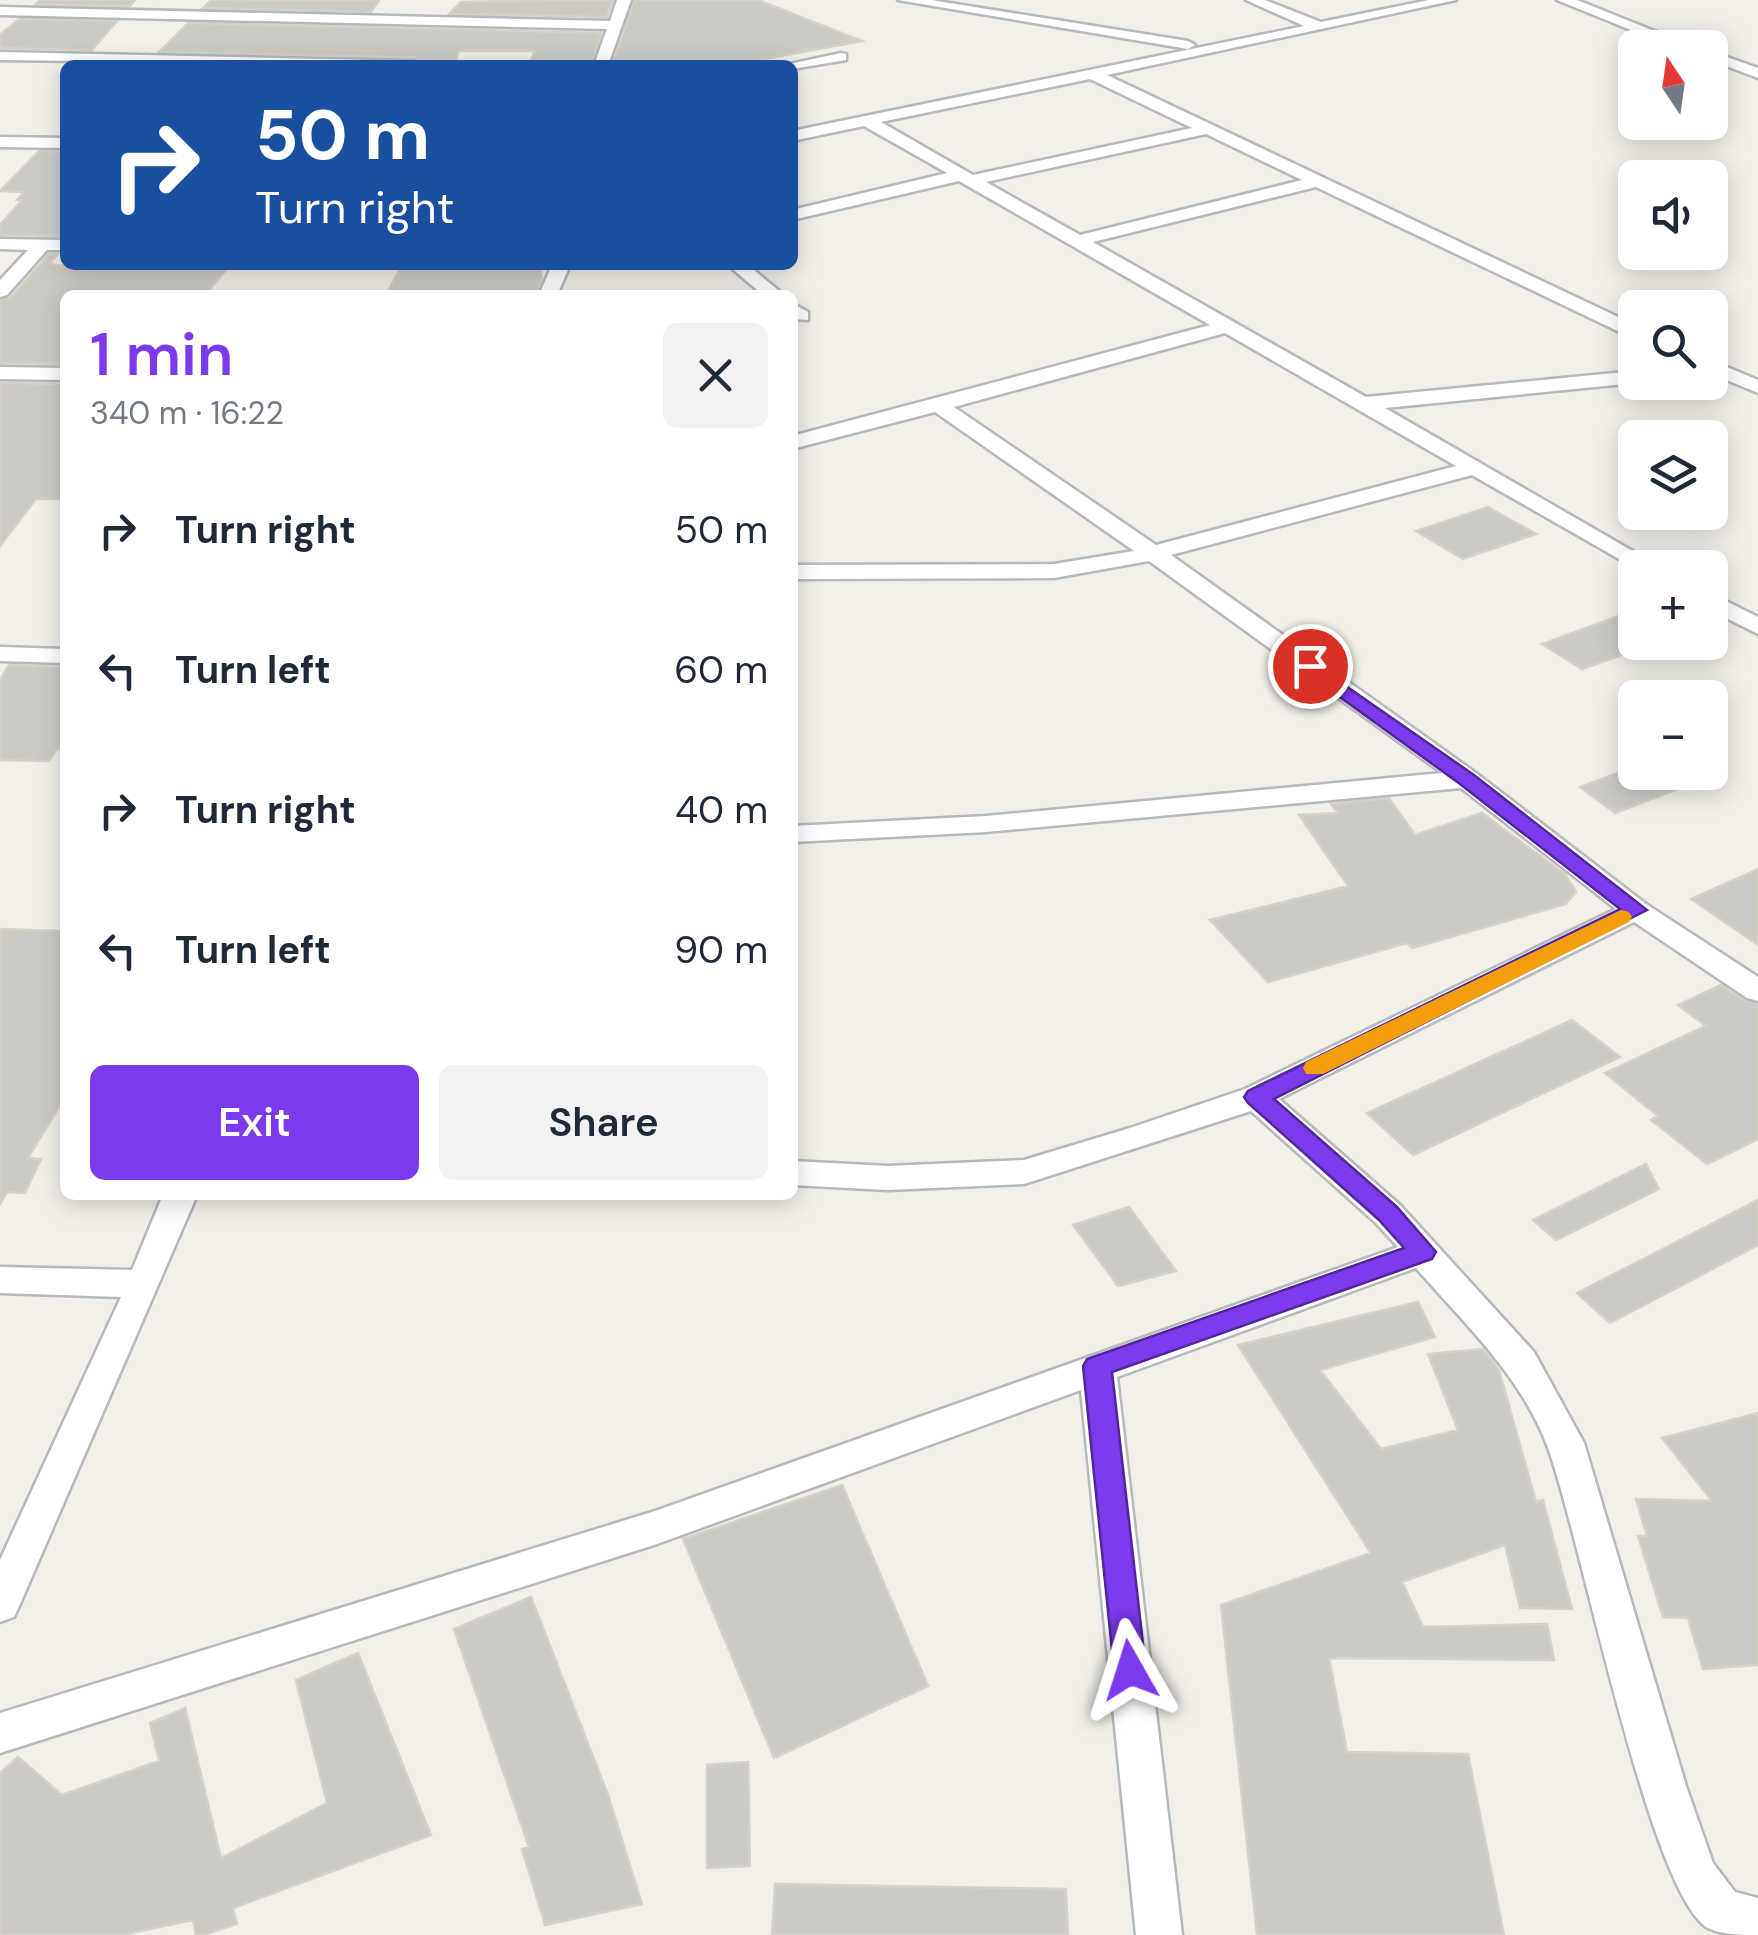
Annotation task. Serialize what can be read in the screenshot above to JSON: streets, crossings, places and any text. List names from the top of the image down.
{
  "north": "top",
  "page": {
    "map_buttons": ["+", "−"],
    "turn": ["50 m", "Turn right"],
    "heading": ["1 min", "340 m · 16:22"],
    "list": [
      {
        "name": "Turn right",
        "value": "50 m"
      },
      {
        "name": "Turn left",
        "value": "60 m"
      },
      {
        "name": "Turn right",
        "value": "40 m"
      },
      {
        "name": "Turn left",
        "value": "90 m"
      }
    ],
    "buttons": ["Exit", "Share"]
  }
}
